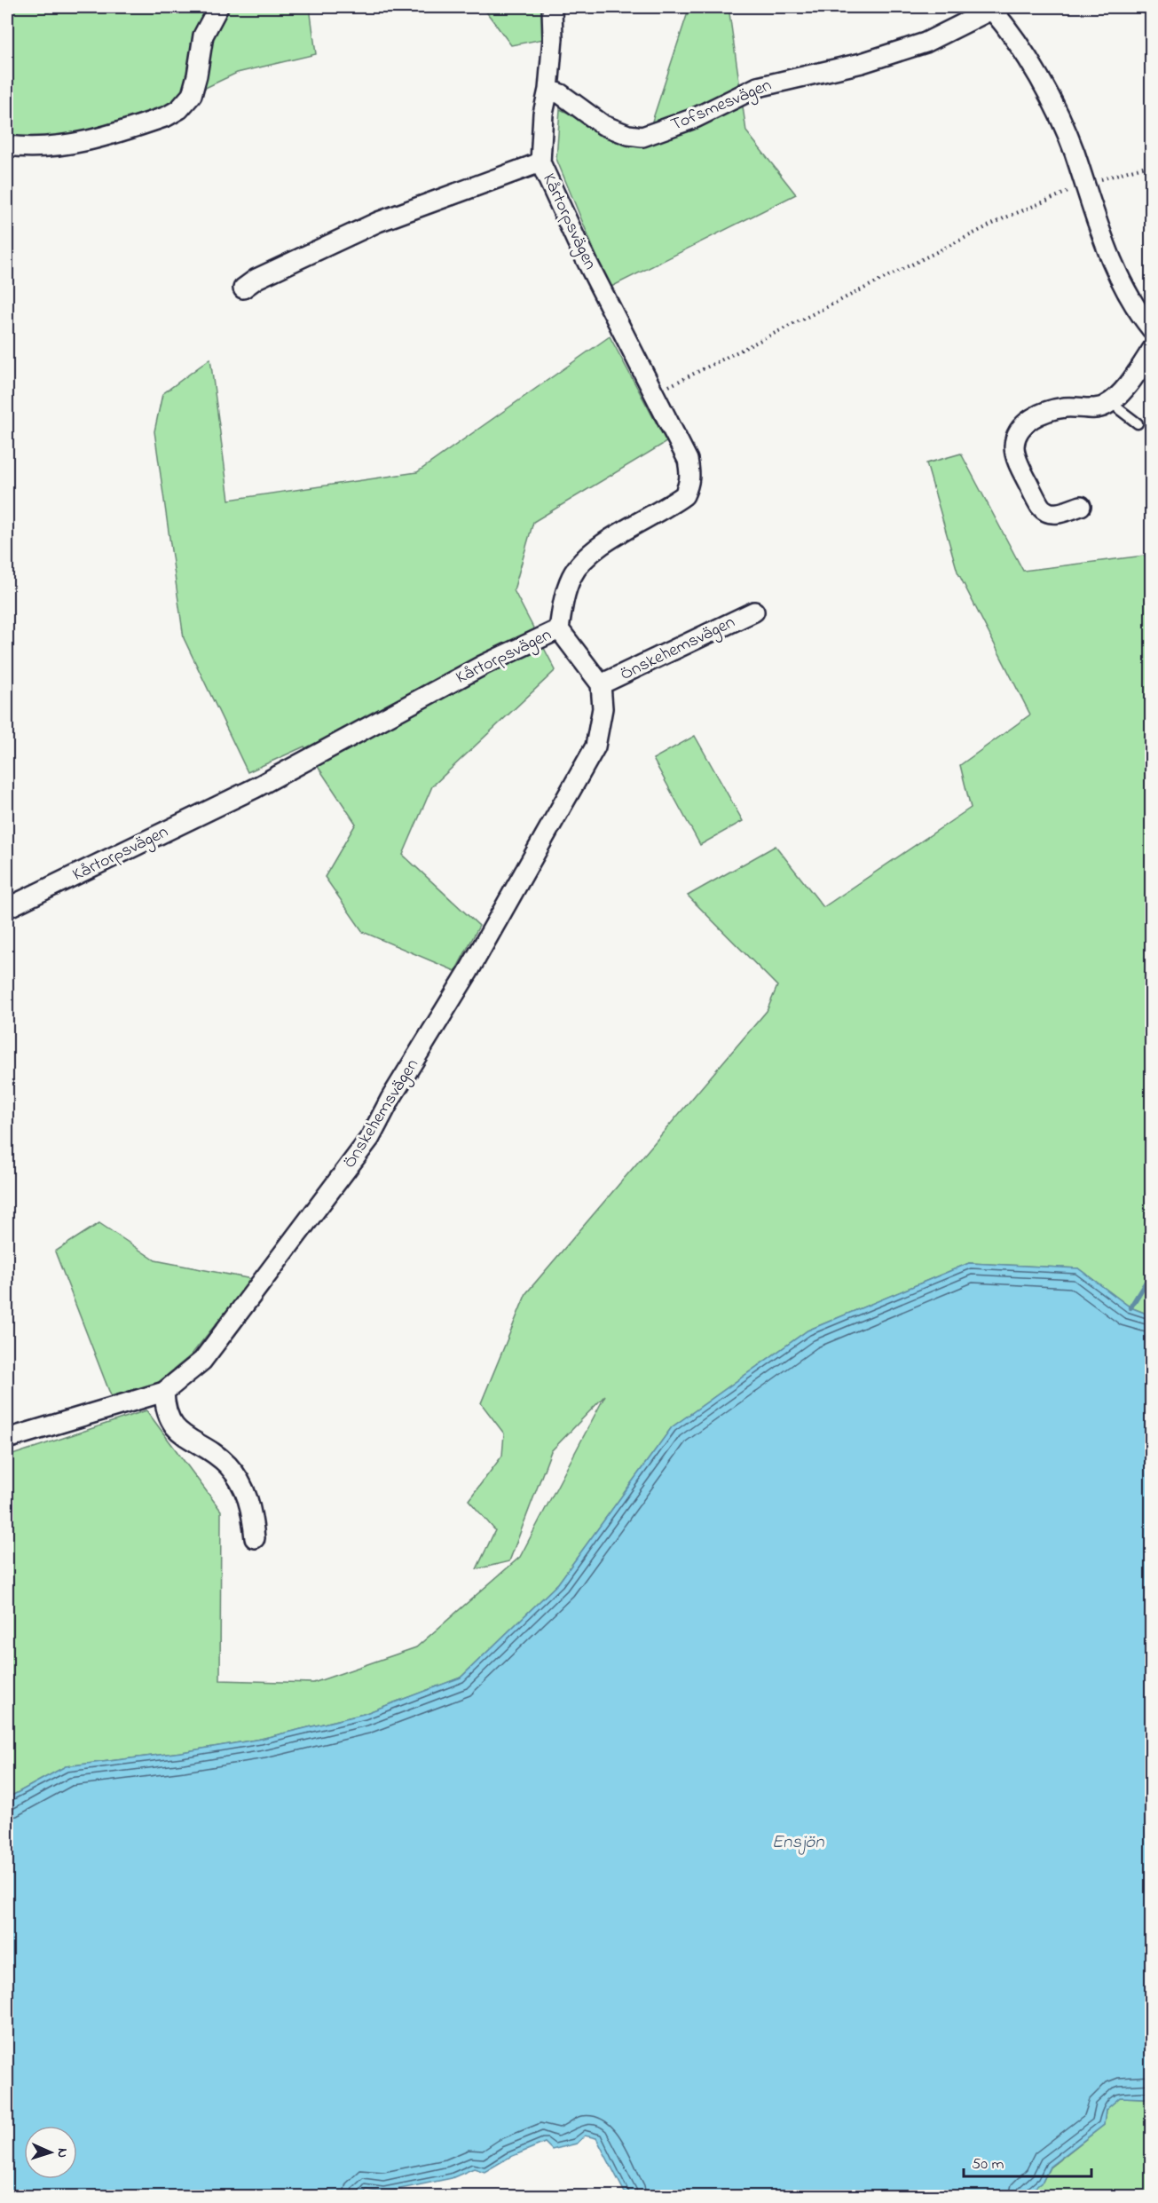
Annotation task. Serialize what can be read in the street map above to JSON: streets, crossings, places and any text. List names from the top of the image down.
{
  "streets": {
    "street": ["Tofsmesvägen", "Kårtorpsvägen", "Önskehemsvägen"]
  },
  "crossings": [
    ["Tofsmesvägen", "Kårtorpsvägen"],
    ["Kårtorpsvägen", "Önskehemsvägen"]
  ],
  "water": ["Ensjön"],
  "scale_bar": "50 m",
  "north": "right"
}
